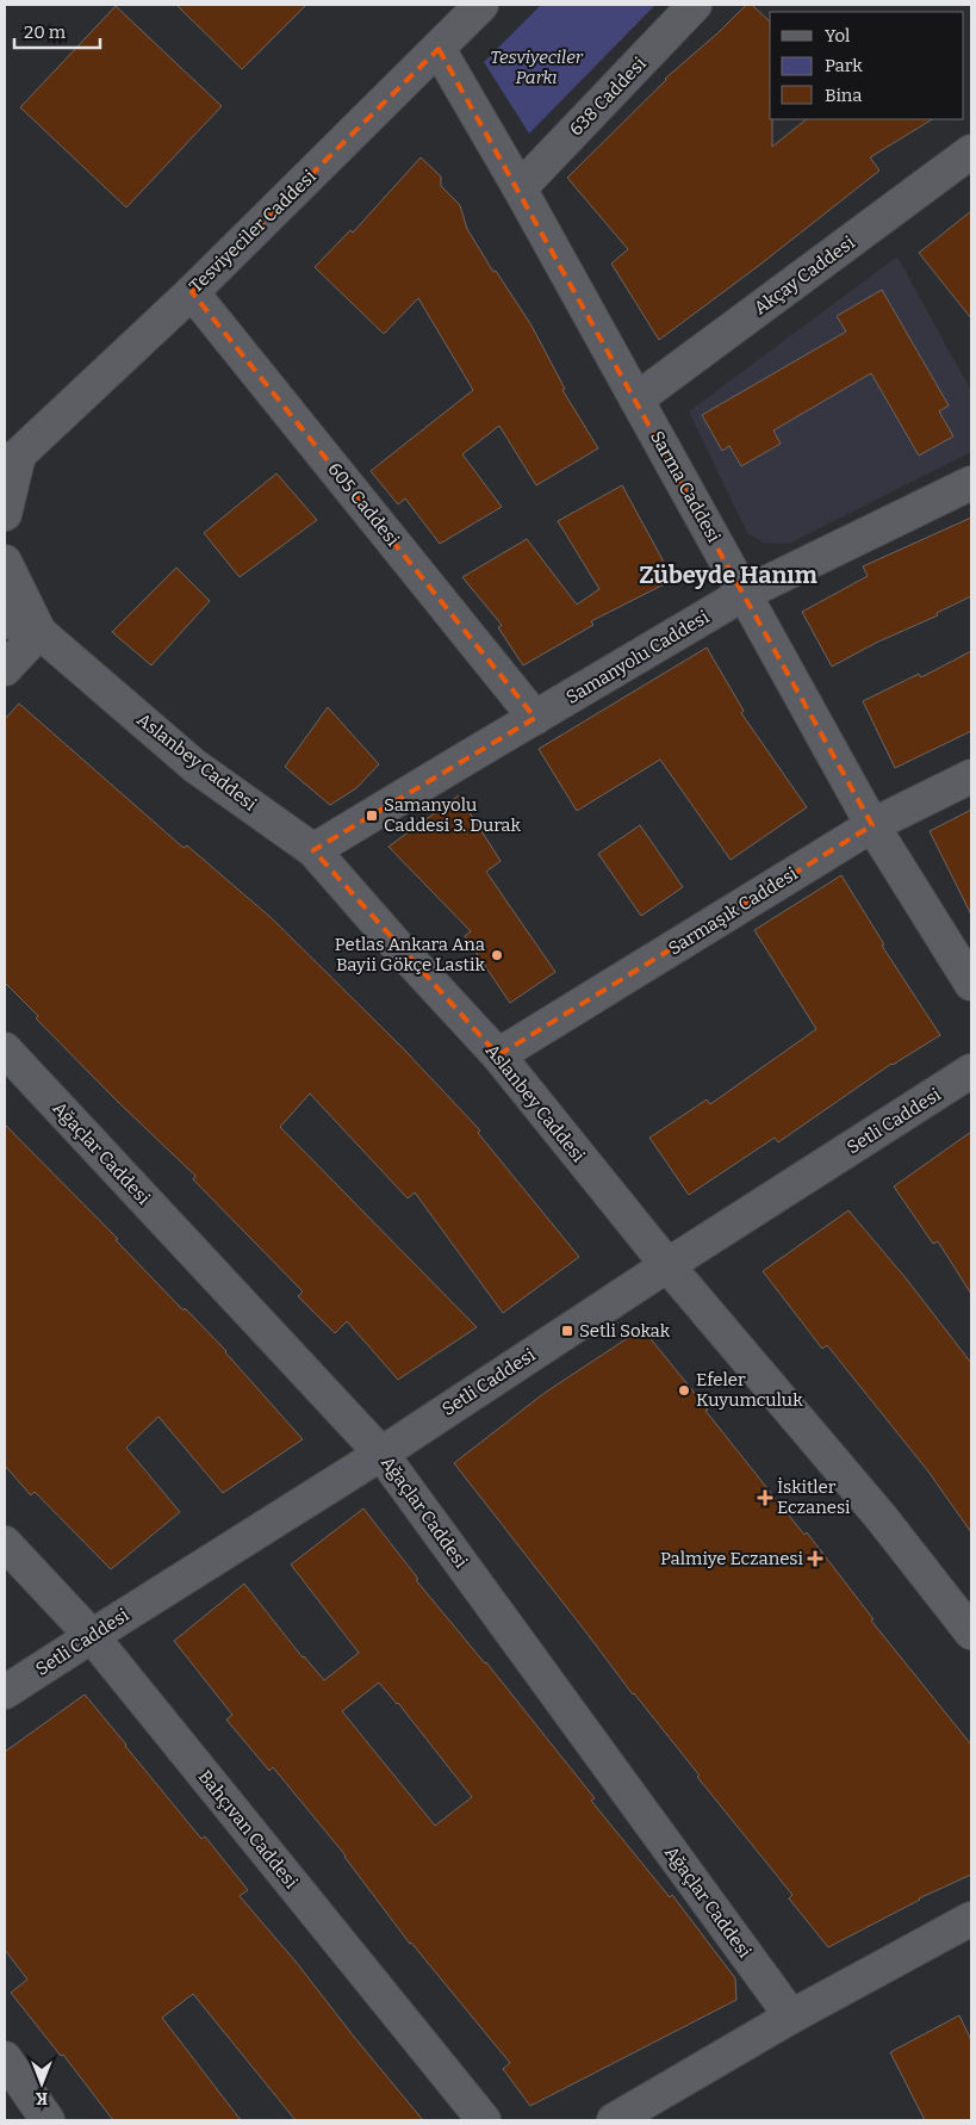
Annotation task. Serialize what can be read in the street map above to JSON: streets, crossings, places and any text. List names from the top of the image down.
{
  "streets": {
    "street": [
      "638 Caddesi",
      "Tesviyeciler Caddesi",
      "Akçay Caddesi",
      "Sarma Caddesi",
      "605 Caddesi",
      "Samanyolu Caddesi",
      "Aslanbey Caddesi",
      "Sarmaşık Caddesi",
      "Setli Caddesi",
      "Ağaçlar Caddesi",
      "Bahçıvan Caddesi"
    ]
  },
  "crossings": [
    ["638 Caddesi", "Sarma Caddesi"],
    ["Tesviyeciler Caddesi", "Sarma Caddesi"],
    ["Tesviyeciler Caddesi", "605 Caddesi"],
    ["Akçay Caddesi", "Sarma Caddesi"],
    ["Sarma Caddesi", "Samanyolu Caddesi"],
    ["Sarma Caddesi", "Sarmaşık Caddesi"],
    ["605 Caddesi", "Samanyolu Caddesi"],
    ["Samanyolu Caddesi", "Aslanbey Caddesi"],
    ["Aslanbey Caddesi", "Sarmaşık Caddesi"],
    ["Aslanbey Caddesi", "Setli Caddesi"],
    ["Setli Caddesi", "Ağaçlar Caddesi"],
    ["Setli Caddesi", "Bahçıvan Caddesi"]
  ],
  "districts": ["Zübeyde Hanım"],
  "parks": ["Tesviyeciler Parkı"],
  "places": {
    "transit": ["Samanyolu Caddesi 3. Durak", "Setli Sokak"],
    "other": ["Petlas Ankara Ana Bayii Gökçe Lastik", "Efeler Kuyumculuk"],
    "health": ["İskitler Eczanesi", "Palmiye Eczanesi"]
  },
  "legend": ["Yol", "Park", "Bina"],
  "scale_bar": "20 m",
  "north": "bottom"
}
